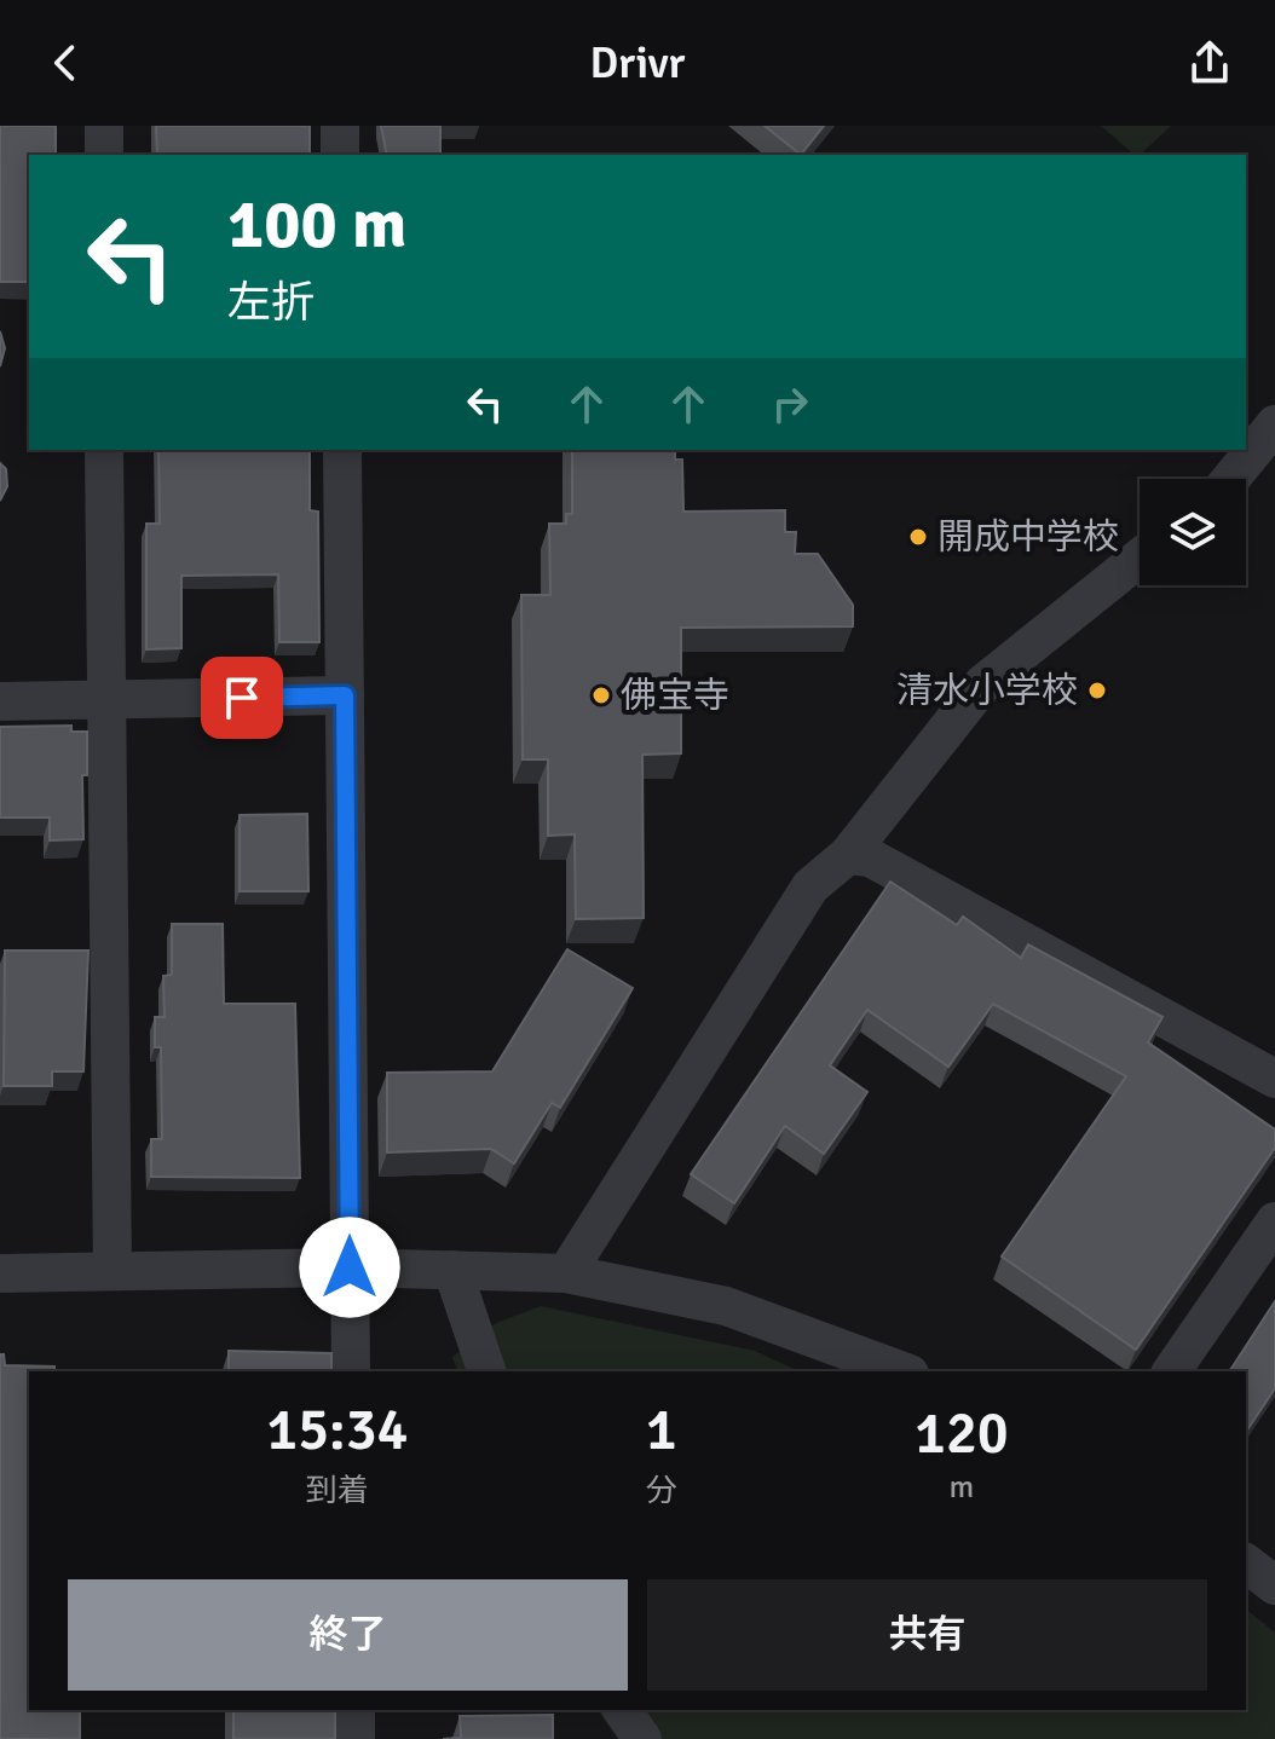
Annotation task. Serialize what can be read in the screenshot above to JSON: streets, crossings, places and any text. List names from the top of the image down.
{
  "places": ["開成中学校", "清水小学校", "佛宝寺"],
  "page": {
    "header": "Drivr",
    "turn": ["100 m", "左折"],
    "eta": [
      "15:34",
      "到着",
      "1",
      "分",
      "120",
      "m"
    ],
    "buttons": ["終了", "共有"]
  }
}
